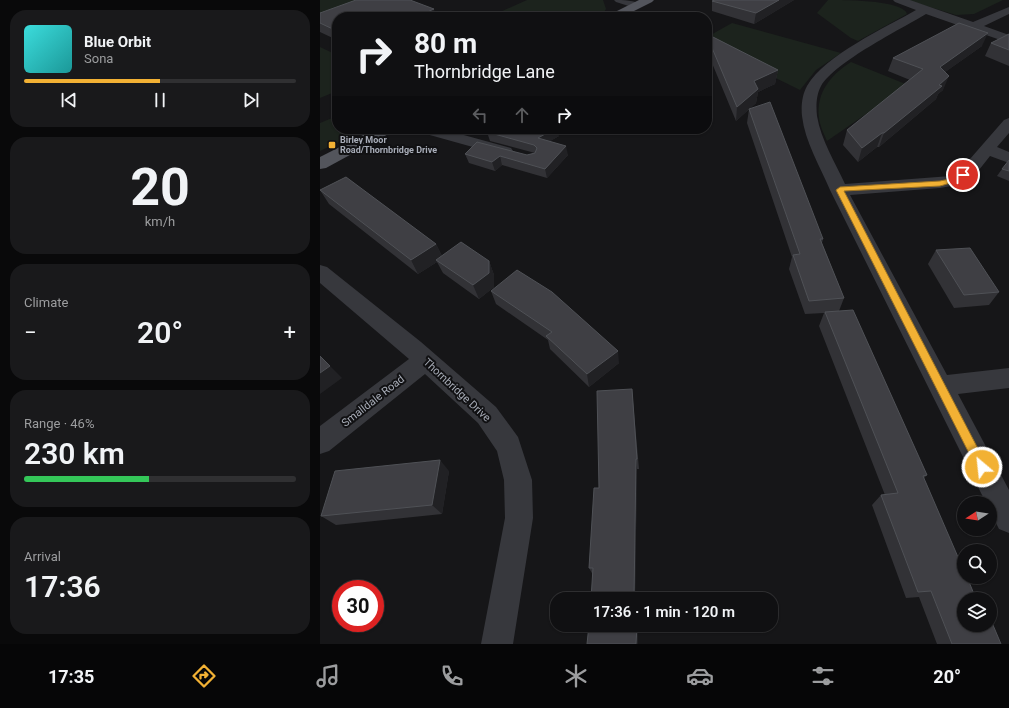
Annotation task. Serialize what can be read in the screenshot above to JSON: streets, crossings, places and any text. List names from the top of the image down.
{
  "streets": {
    "street": ["Thornbridge Drive", "Smalldale Road"]
  },
  "crossings": [
    ["Thornbridge Drive", "Smalldale Road"]
  ],
  "places": {
    "transit": ["Birley Moor Road/Thornbridge Drive"]
  },
  "north": "left",
  "page": {
    "turn": ["80 m", "Thornbridge Lane"],
    "song": ["Blue Orbit", "Sona"],
    "tile": [
      ["20", "km/h"],
      "Climate",
      ["Range · 46%", "230 km"],
      ["Arrival", "17:36"]
    ],
    "heat": ["−", "20°", "+"],
    "limit": "30",
    "trip": "17:36 · 1 min · 120 m",
    "tabs": ["17:35", "20°"]
  }
}
